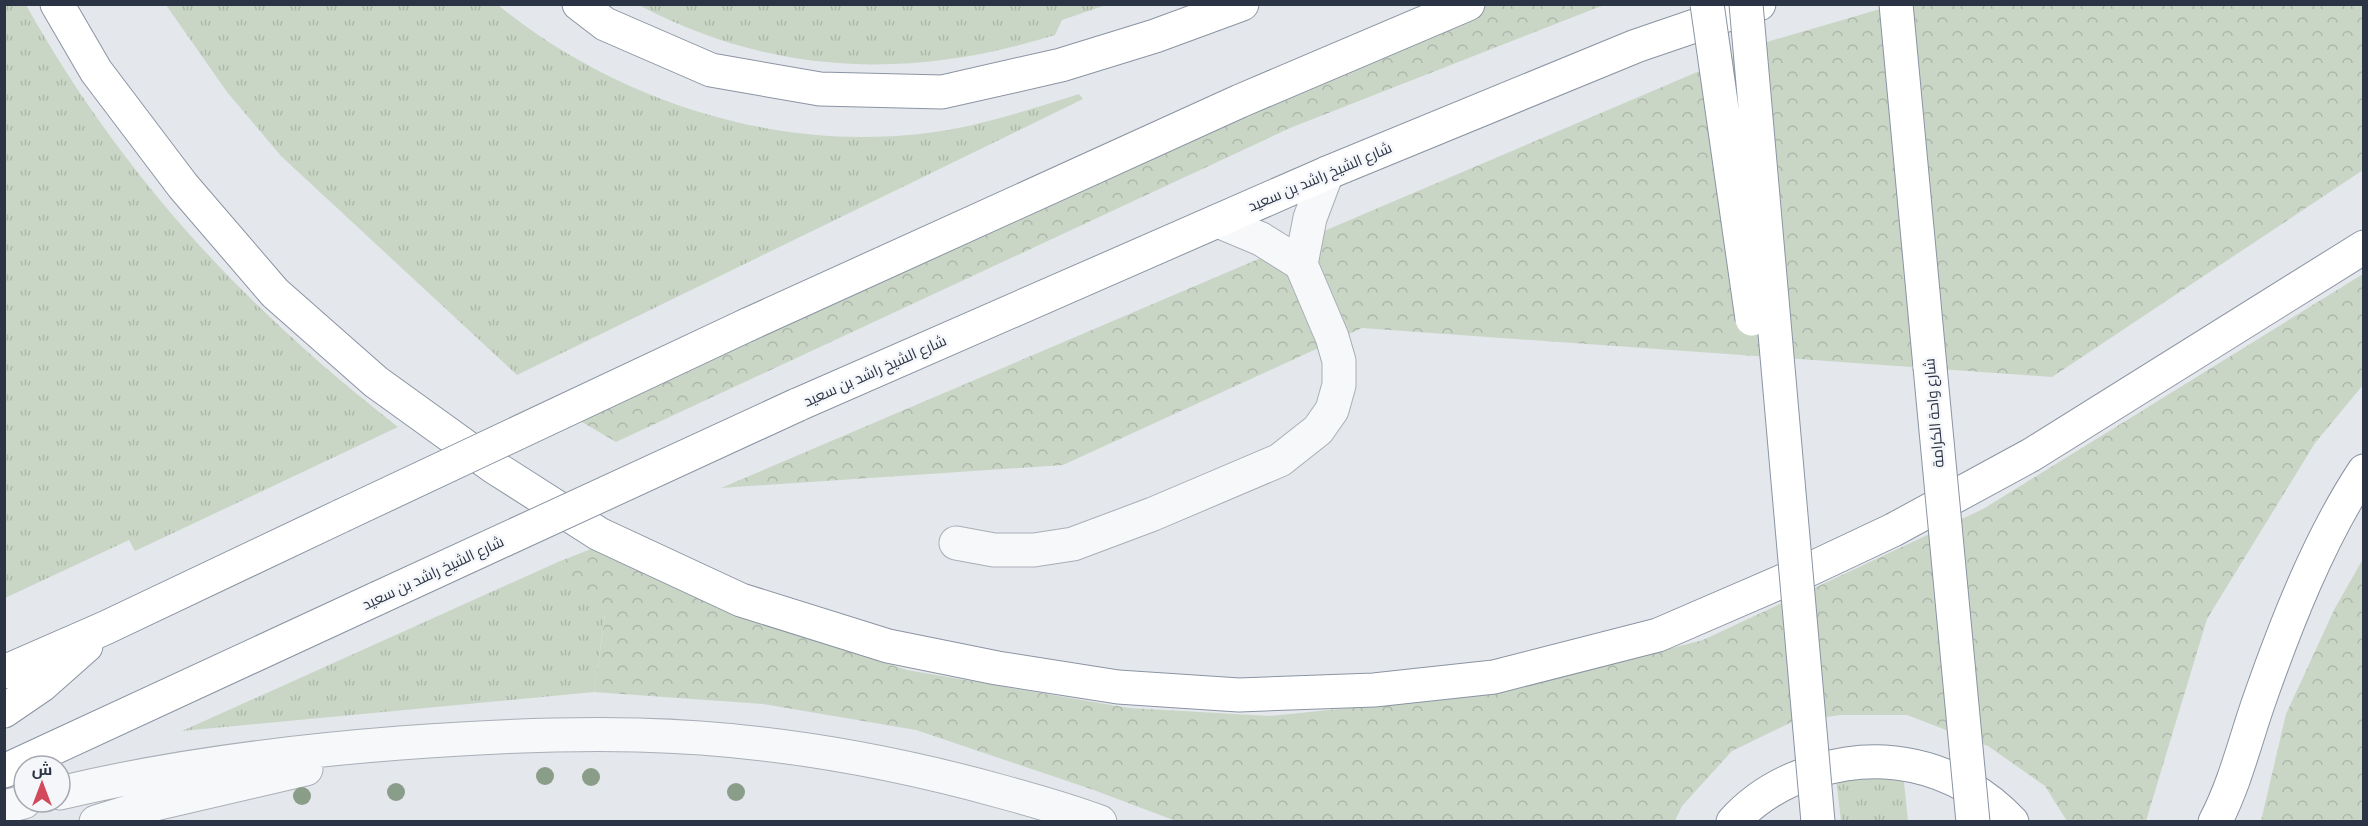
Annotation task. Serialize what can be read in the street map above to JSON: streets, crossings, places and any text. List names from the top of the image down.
{
  "streets": {
    "highway": ["شارع الشيخ راشد بن سعيد", "شارع واحة الكرامة"]
  },
  "north": "top"
}
